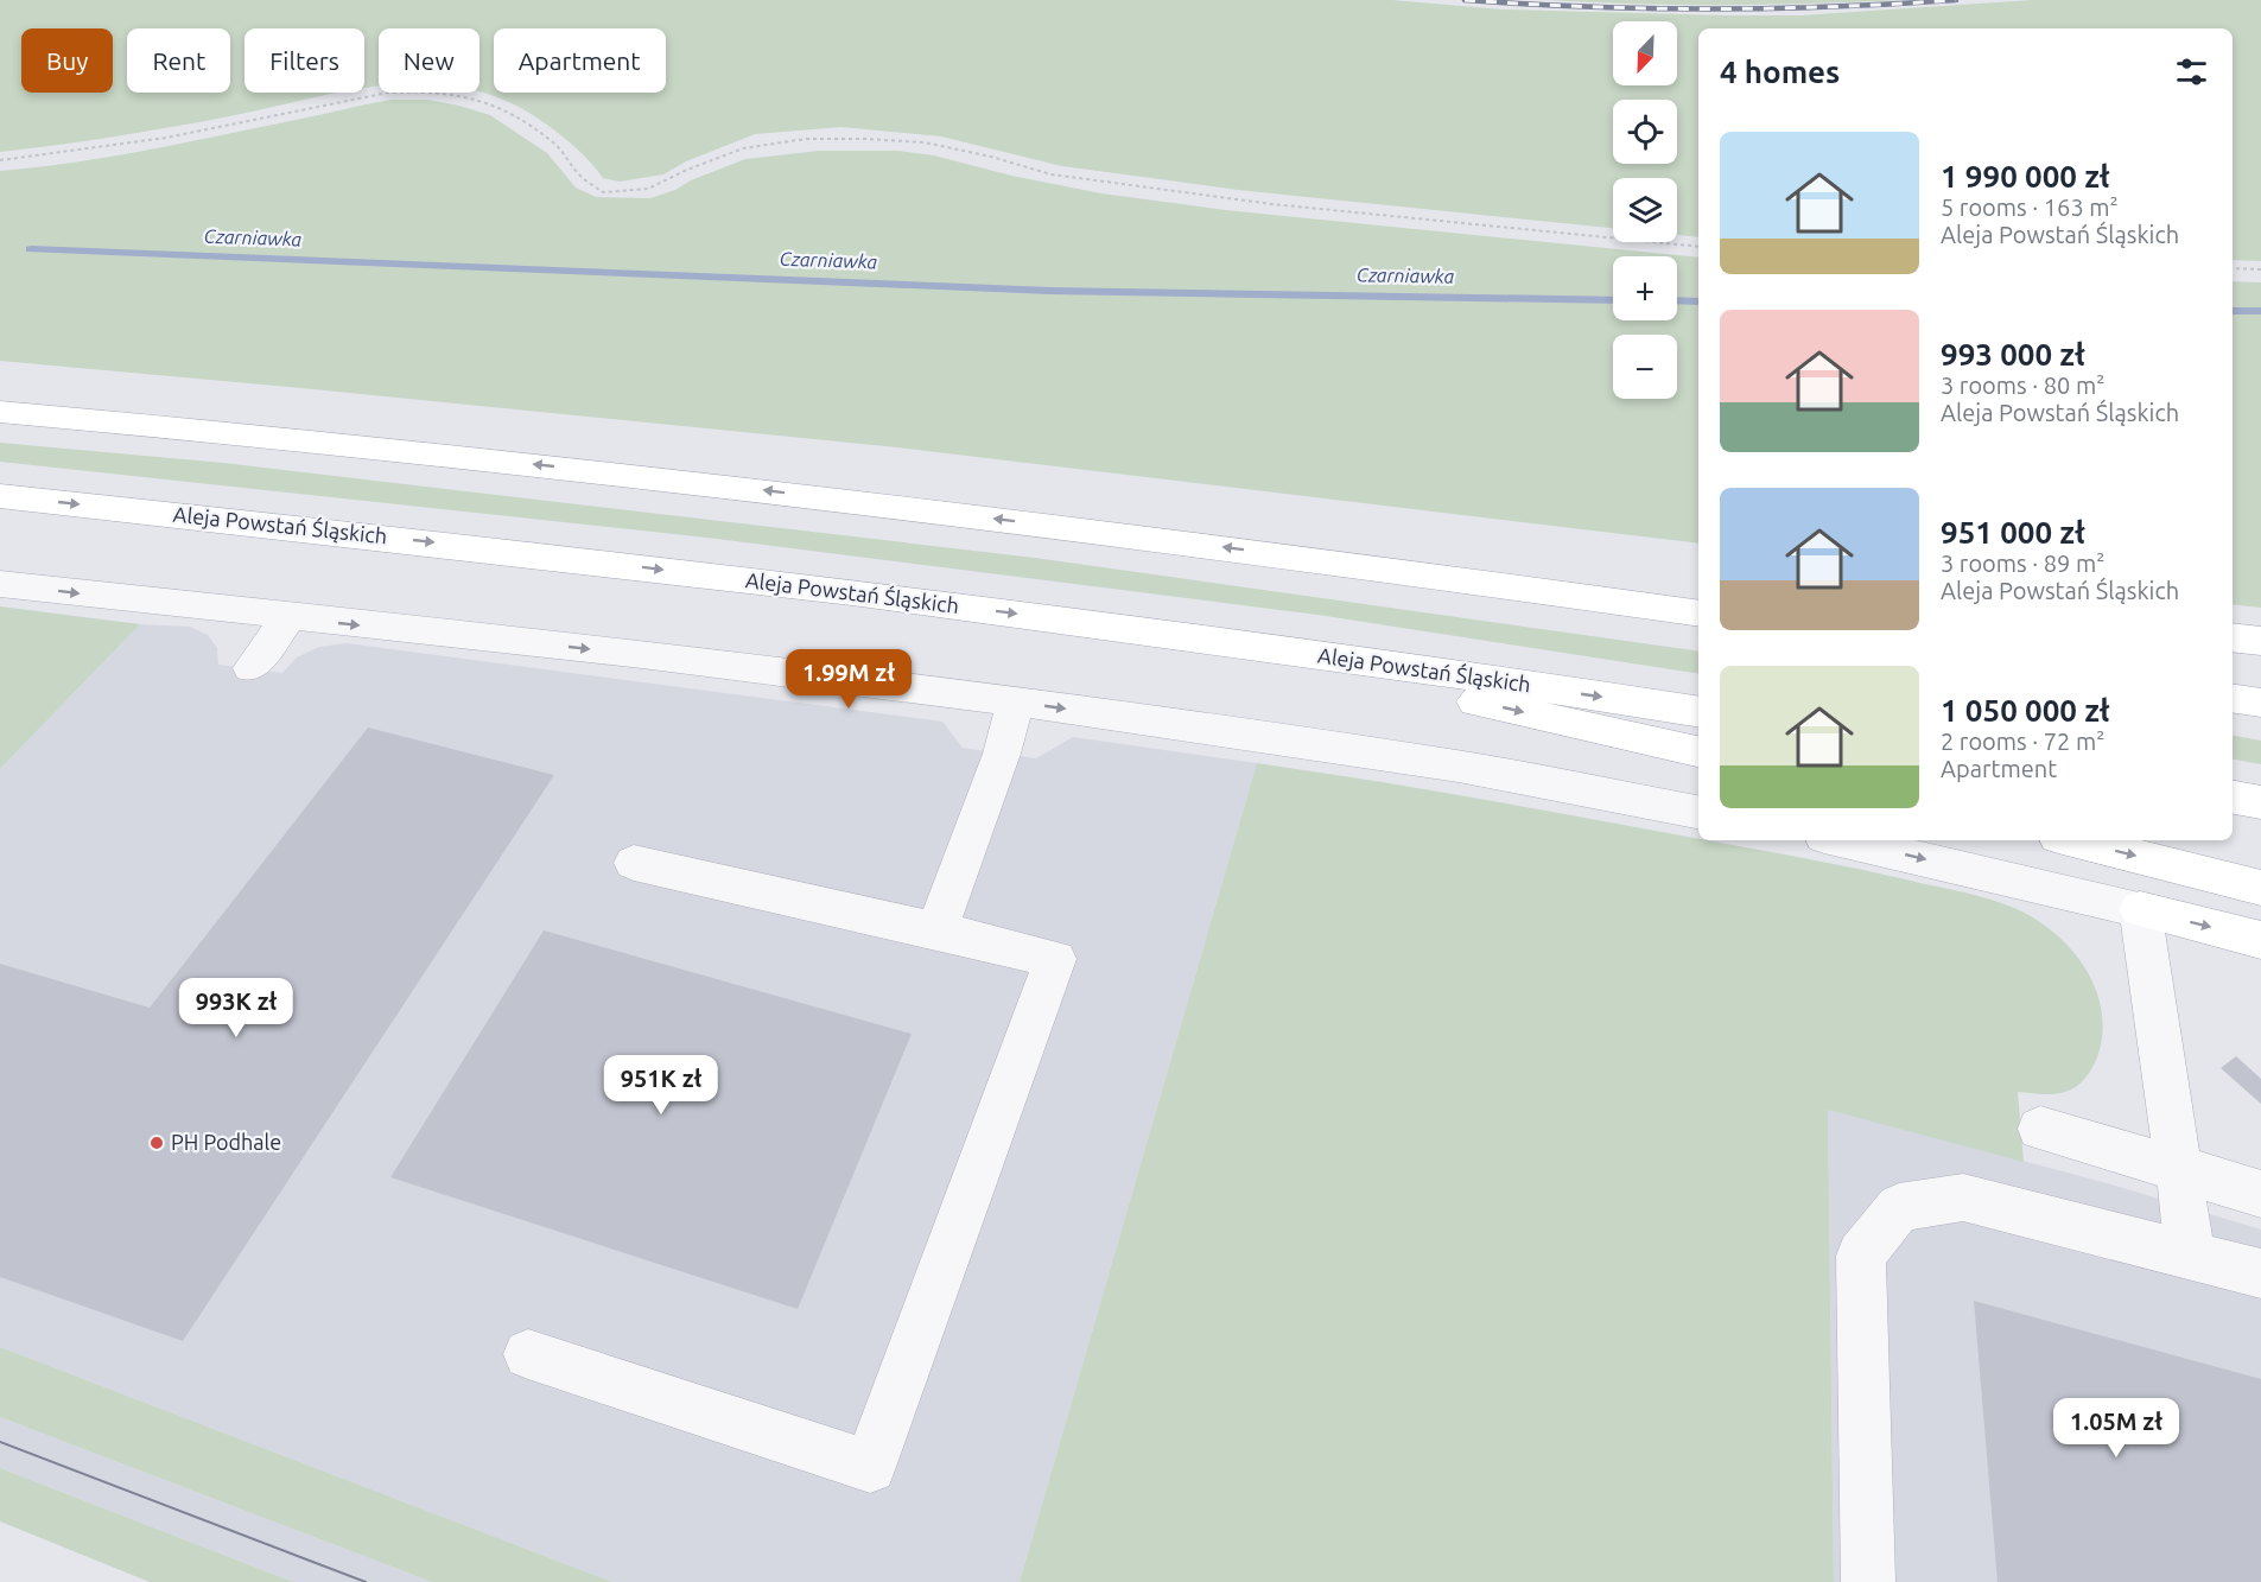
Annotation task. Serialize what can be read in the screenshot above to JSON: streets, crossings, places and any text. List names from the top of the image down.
{
  "streets": {
    "main road": ["Aleja Powstań Śląskich"]
  },
  "water": ["Czarniawka"],
  "places": ["PH Podhale"],
  "north": "bottom left",
  "page": {
    "map_buttons": ["+", "−"],
    "chip": [
      "Buy",
      "Rent",
      "Filters",
      "New",
      "Apartment"
    ],
    "heading": "4 homes",
    "list": [
      {
        "name": "1 990 000 zł",
        "note": "5 rooms · 163 m² · Aleja Powstań Śląskich"
      },
      {
        "name": "993 000 zł",
        "note": "3 rooms · 80 m² · Aleja Powstań Śląskich"
      },
      {
        "name": "951 000 zł",
        "note": "3 rooms · 89 m² · Aleja Powstań Śląskich"
      },
      {
        "name": "1 050 000 zł",
        "note": "2 rooms · 72 m² · Apartment"
      }
    ],
    "price": [
      "1.99M zł",
      "993K zł",
      "951K zł",
      "1.05M zł"
    ]
  }
}
